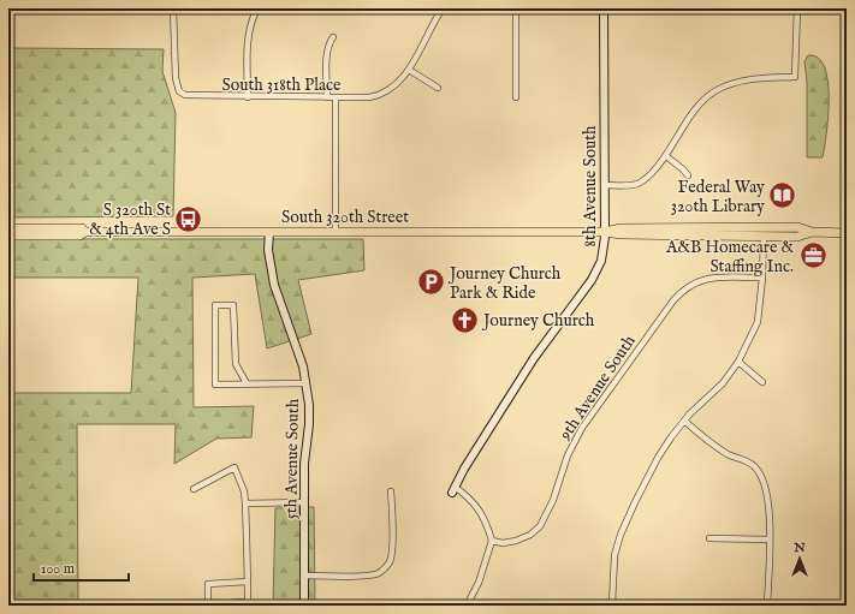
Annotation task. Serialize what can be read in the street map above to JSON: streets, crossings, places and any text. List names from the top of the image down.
{
  "streets": {
    "main road": ["South 320th Street"],
    "street": [
      "South 318th Place",
      "8th Avenue South",
      "9th Avenue South",
      "5th Avenue South"
    ]
  },
  "crossings": [
    ["8th Avenue South", "South 320th Street"],
    ["South 320th Street", "5th Avenue South"]
  ],
  "places": {
    "library": ["Federal Way 320th Library"],
    "bus stop": ["S 320th St & 4th Ave S"],
    "office": ["A&B Homecare & Staffing Inc."],
    "parking": ["Journey Church Park & Ride"],
    "church": ["Journey Church"]
  },
  "scale_bar": "100 m",
  "north": "top"
}
